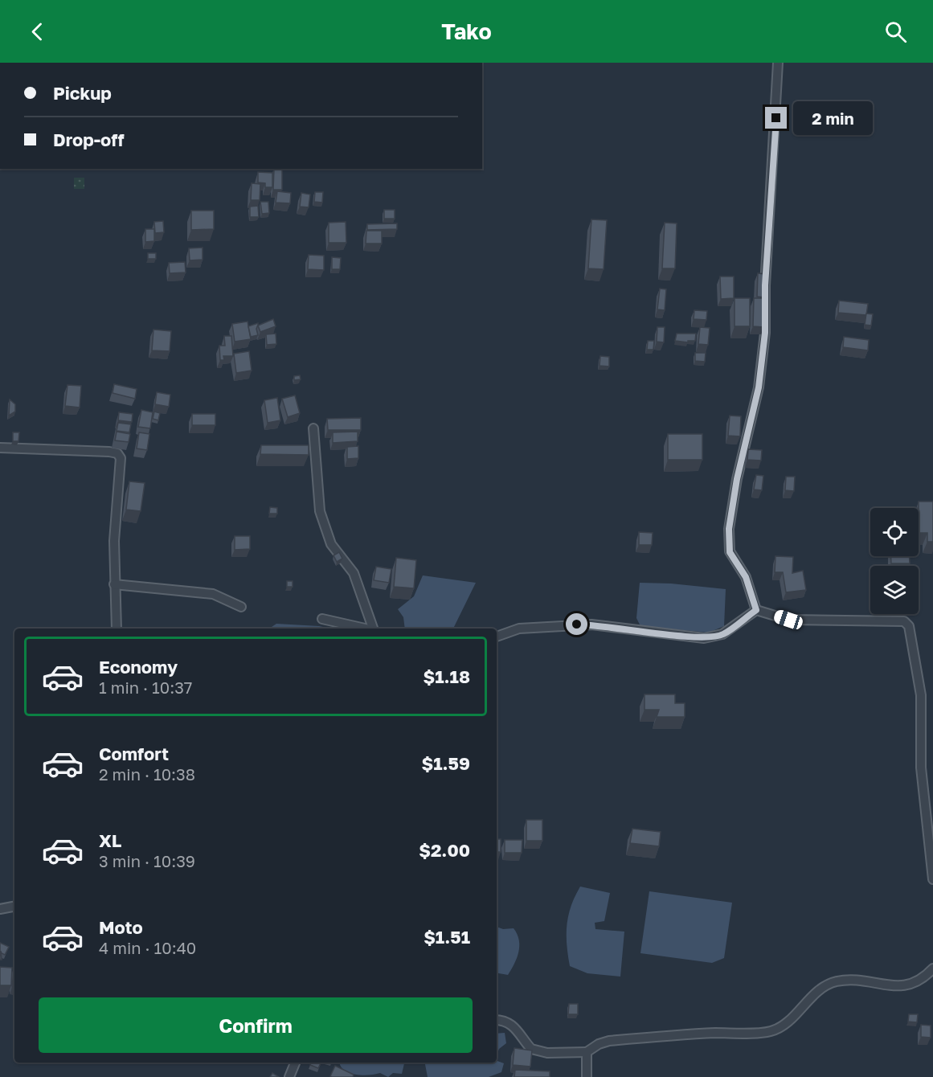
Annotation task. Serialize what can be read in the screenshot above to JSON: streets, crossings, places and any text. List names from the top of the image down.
{
  "page": {
    "header": "Tako",
    "banner": ["Pickup", "Drop-off"],
    "bubble": "2 min",
    "list": [
      {
        "name": "Economy",
        "note": "1 min · 10:37",
        "value": "$1.18"
      },
      {
        "name": "Comfort",
        "note": "2 min · 10:38",
        "value": "$1.59"
      },
      {
        "name": "XL",
        "note": "3 min · 10:39",
        "value": "$2.00"
      },
      {
        "name": "Moto",
        "note": "4 min · 10:40",
        "value": "$1.51"
      }
    ],
    "buttons": "Confirm"
  }
}
